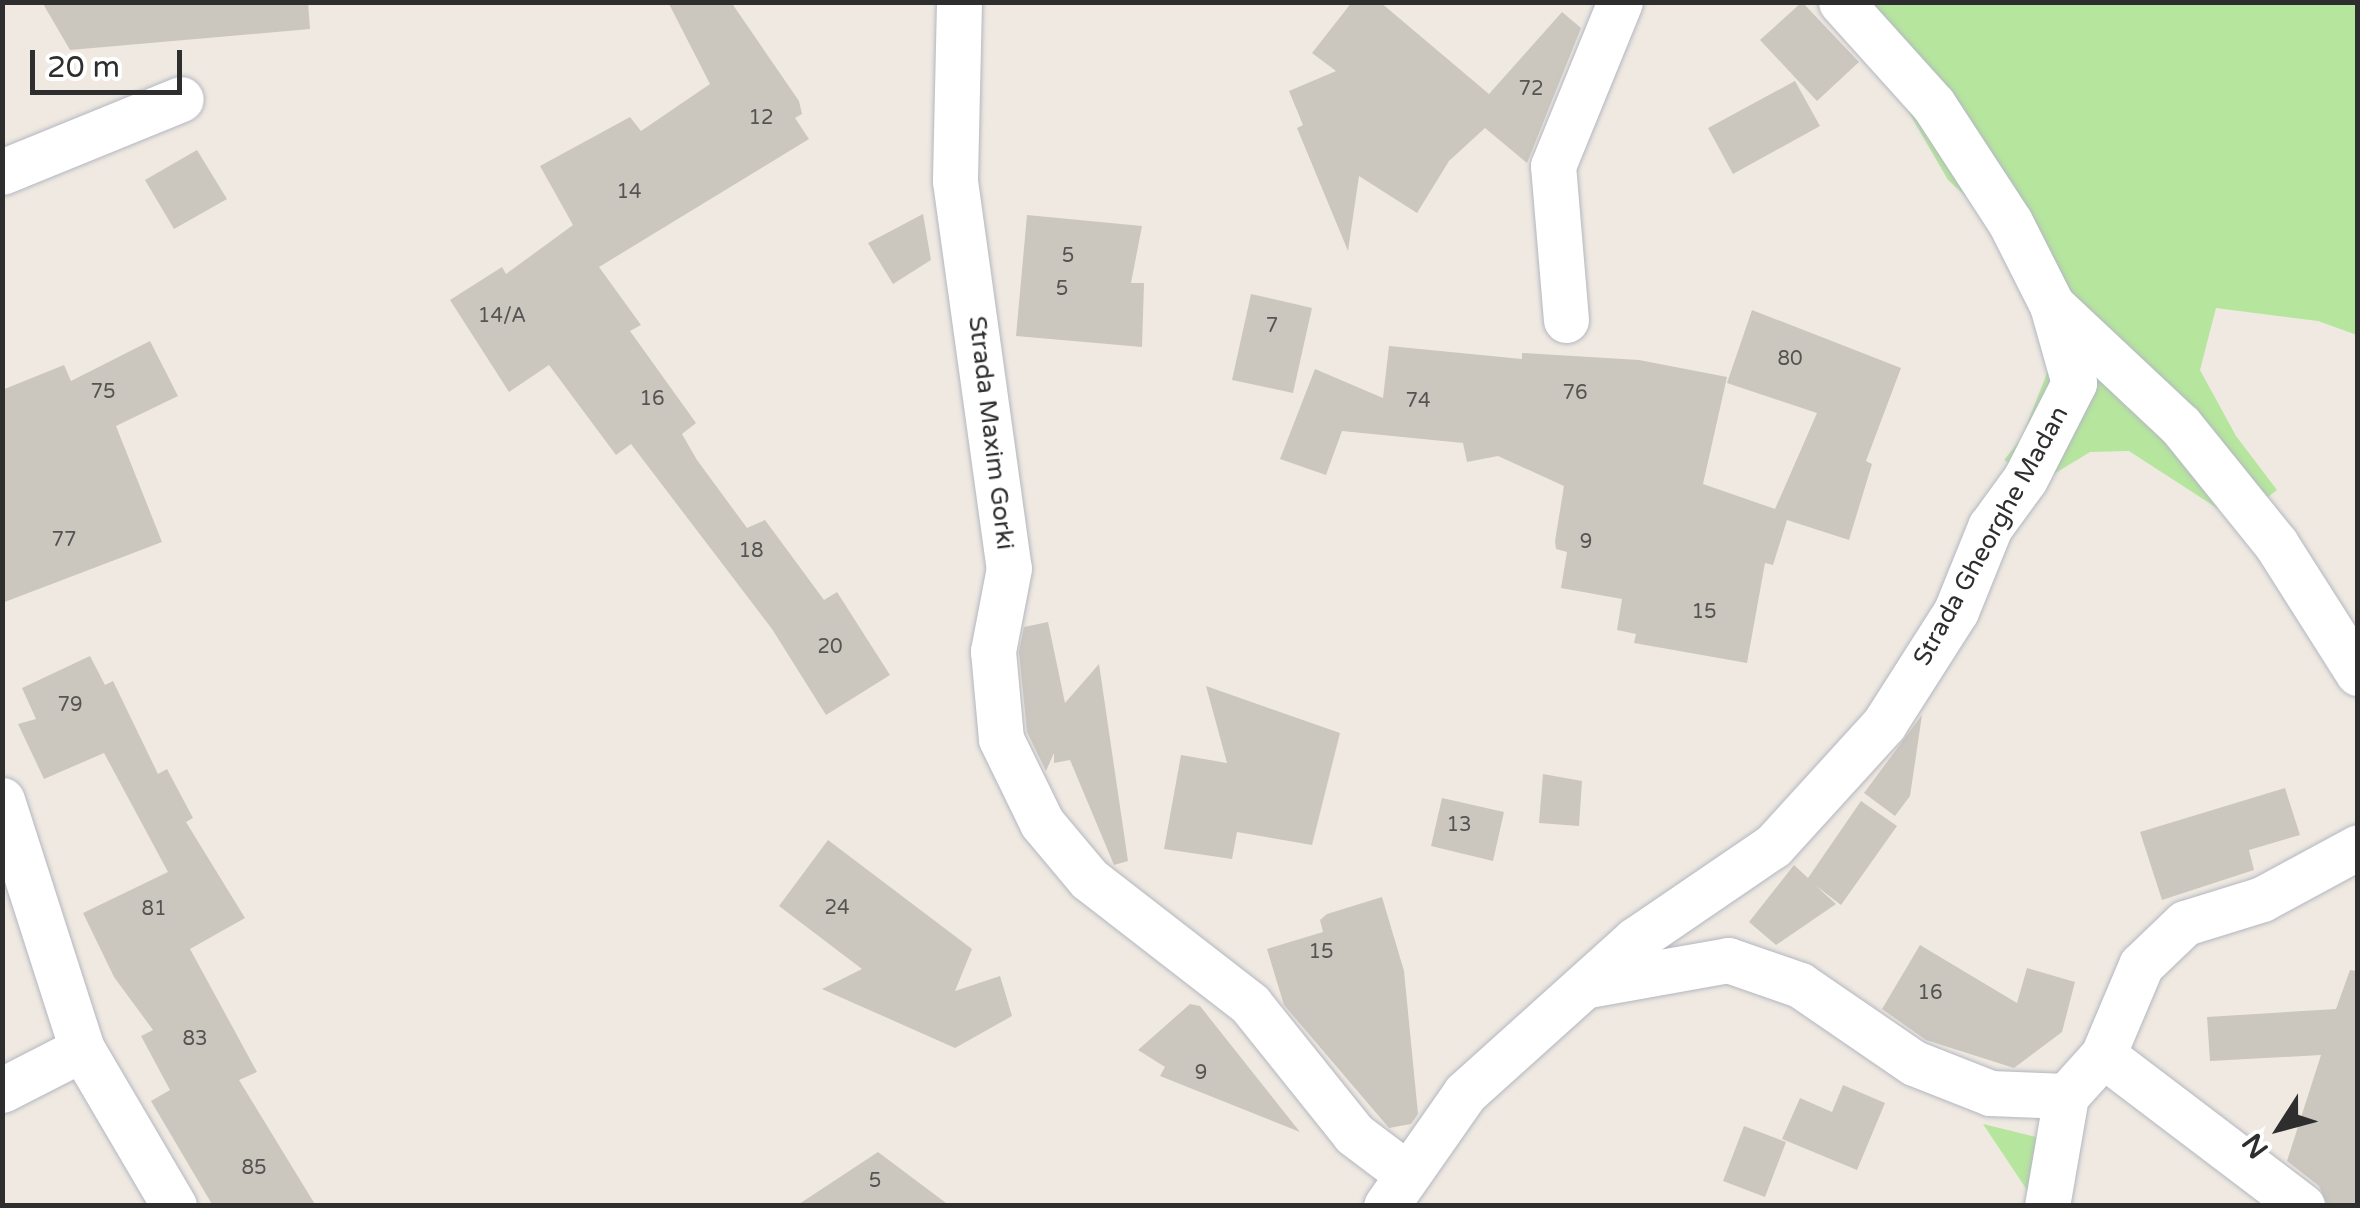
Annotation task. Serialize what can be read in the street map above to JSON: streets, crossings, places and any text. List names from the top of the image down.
{
  "streets": {
    "street": ["Strada Maxim Gorki", "Strada Gheorghe Madan"]
  },
  "crossings": [
    ["Strada Maxim Gorki", "Strada Gheorghe Madan"]
  ],
  "house_numbers": [
    "72",
    "12",
    "14",
    "5",
    "5",
    "14/A",
    "7",
    "80",
    "75",
    "76",
    "16",
    "74",
    "77",
    "9",
    "18",
    "15",
    "20",
    "79",
    "13",
    "24",
    "81",
    "15",
    "16",
    "83",
    "9",
    "85",
    "5"
  ],
  "scale_bar": "20 m",
  "north": "bottom left"
}
